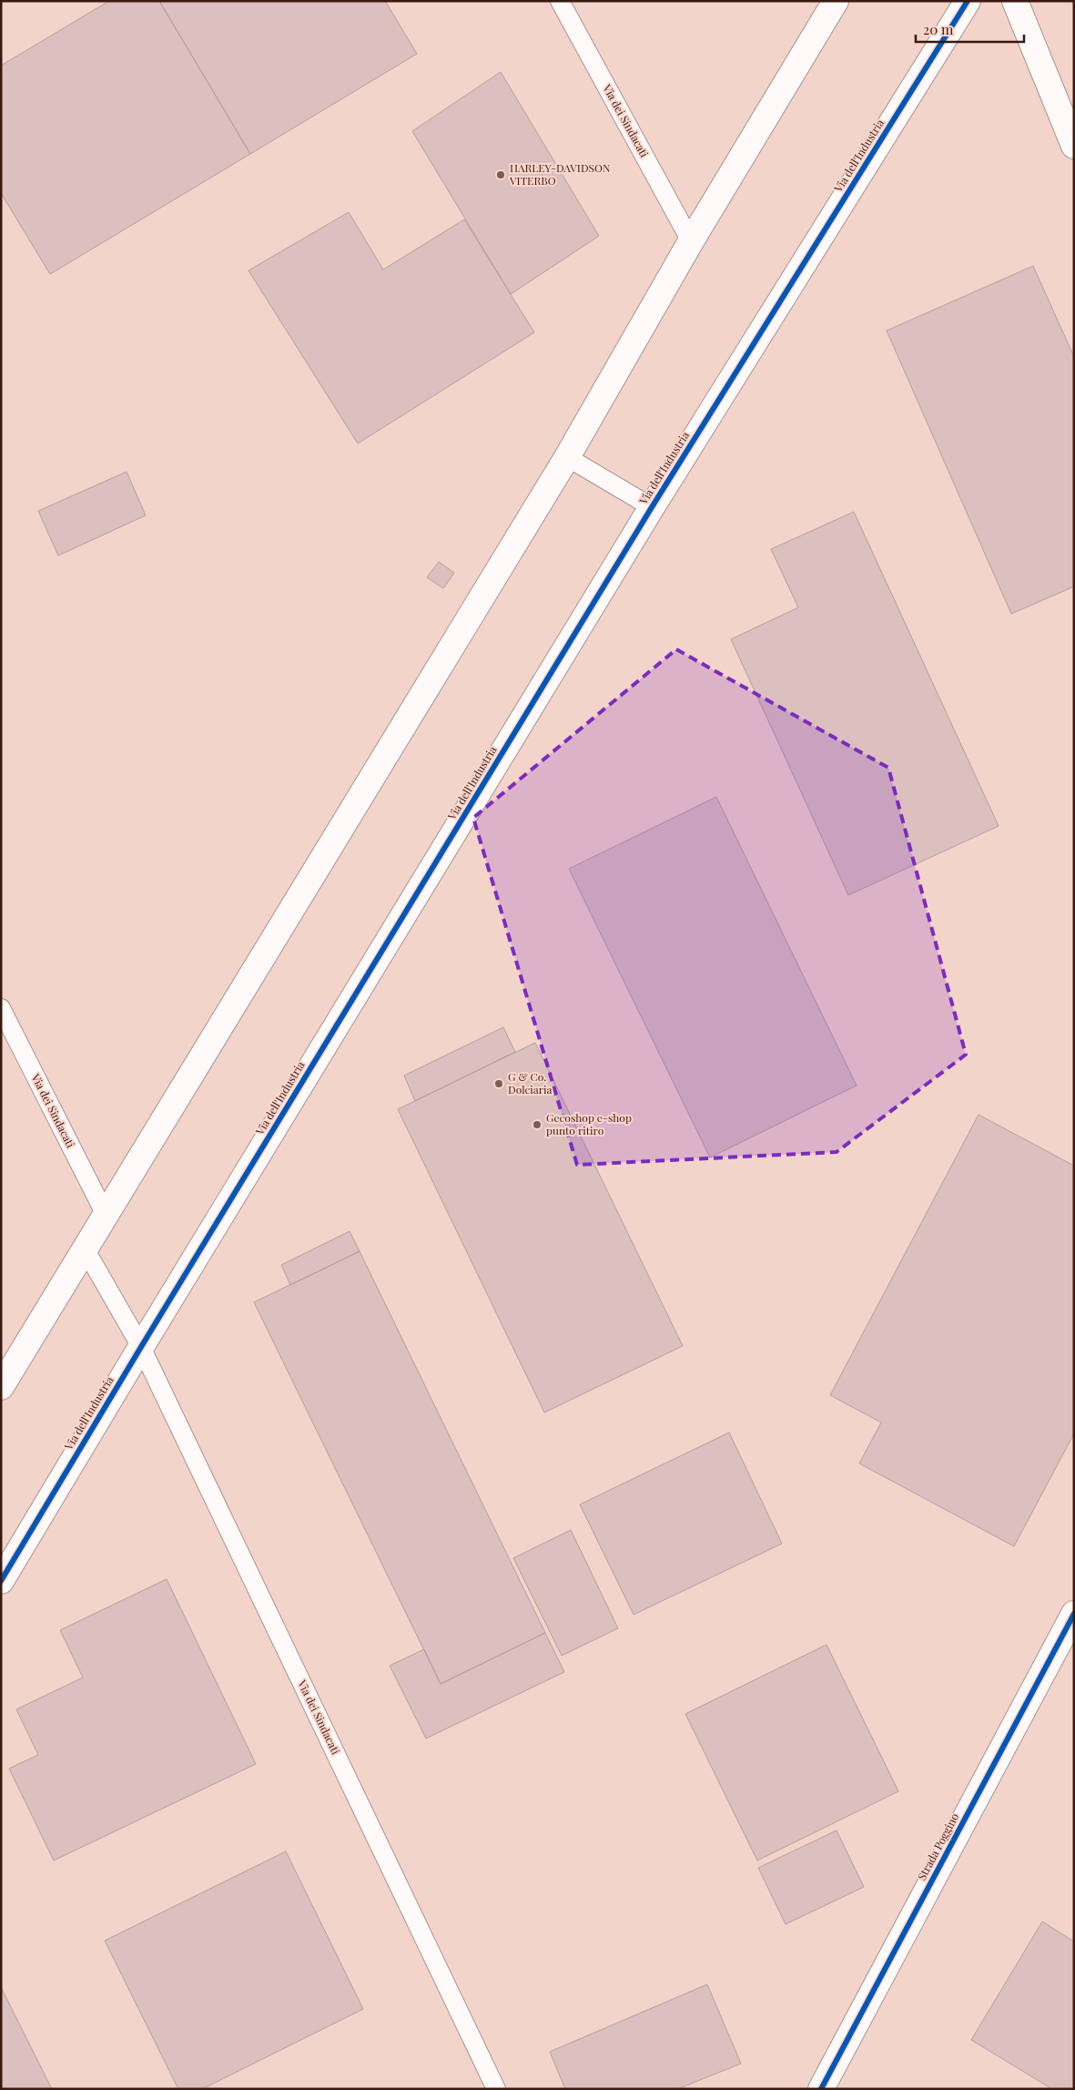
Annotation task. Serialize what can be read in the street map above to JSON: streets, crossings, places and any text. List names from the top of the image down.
{
  "streets": {
    "street": ["Via dell'Industria", "Strada Poggino"],
    "lane": ["Via dei Sindacati"]
  },
  "crossings": [
    ["Via dei Sindacati", "Via dell'Industria"]
  ],
  "places": ["HARLEY-DAVIDSON VITERBO", "G & Co. Dolciaria", "Gecoshop e-shop punto ritiro"],
  "scale_bar": "20 m"
}
